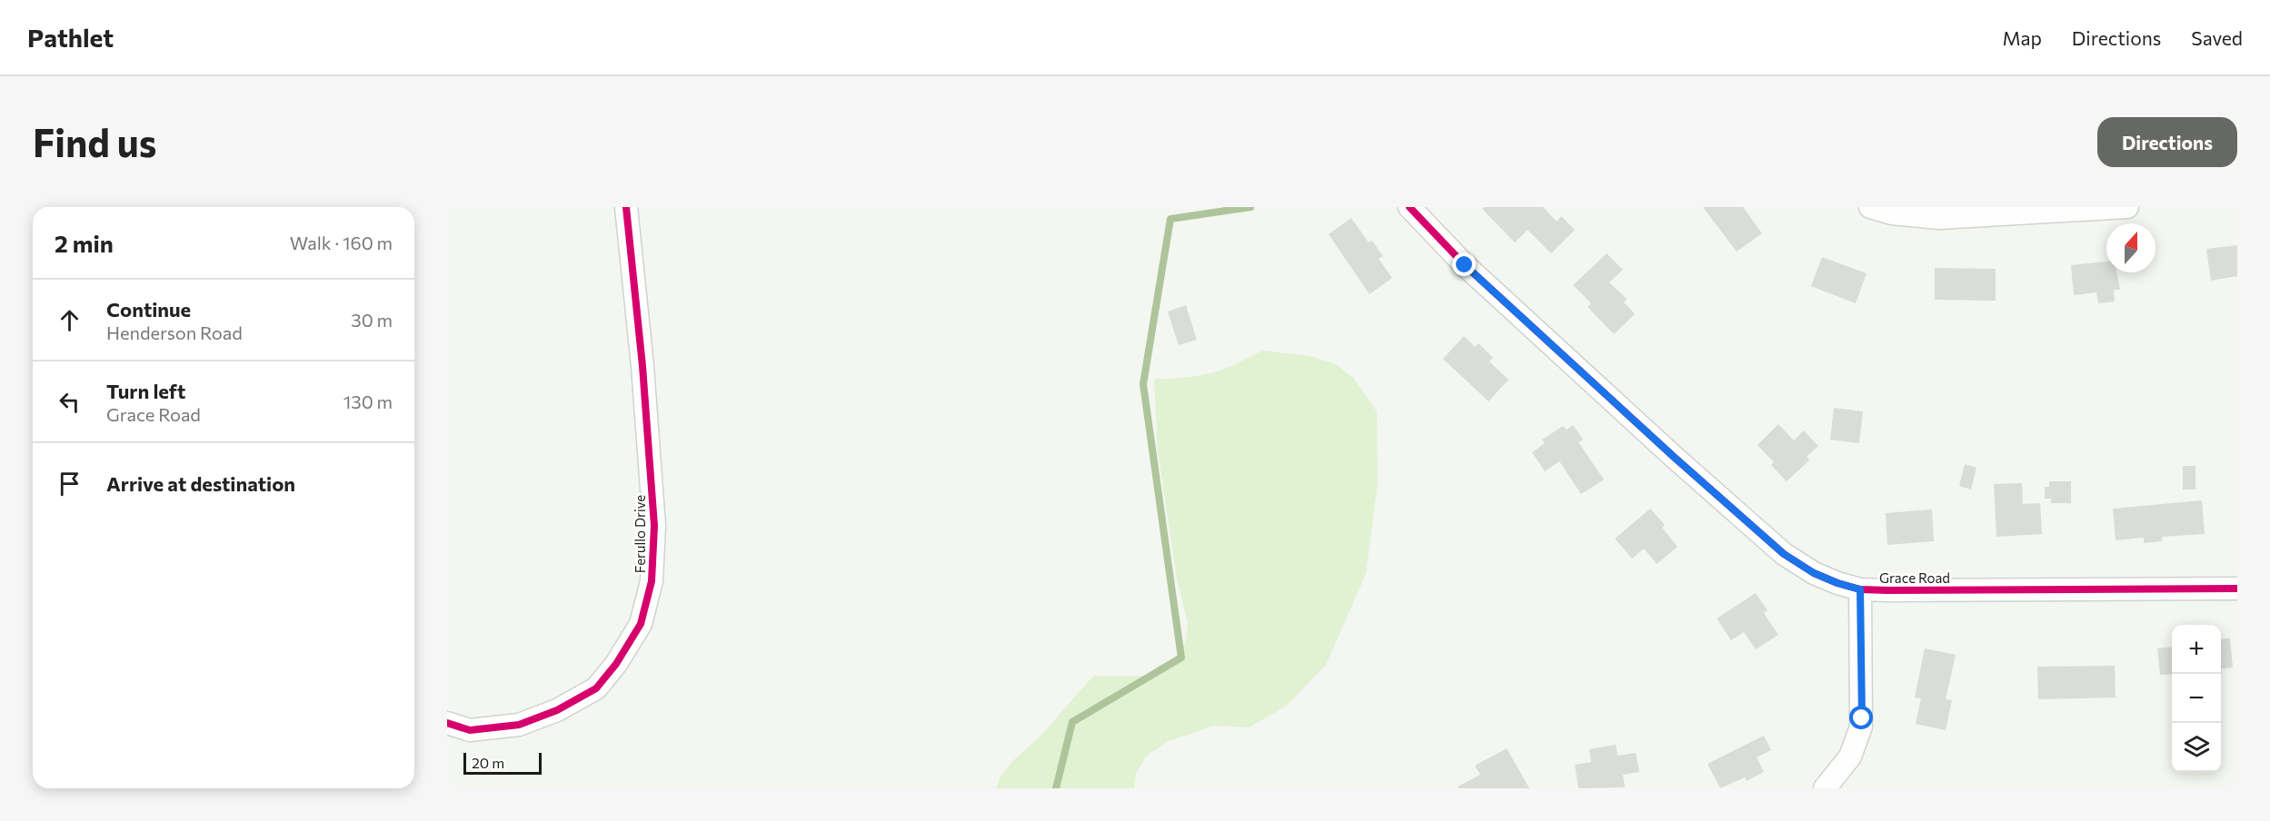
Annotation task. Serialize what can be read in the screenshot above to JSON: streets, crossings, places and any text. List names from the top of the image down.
{
  "streets": {
    "street": ["Ferullo Drive", "Grace Road"]
  },
  "scale_bar": "20 m",
  "north": "top",
  "page": {
    "header": "Pathlet",
    "nav": ["Map", "Directions", "Saved"],
    "buttons": "Directions",
    "title": "Find us",
    "heading": ["2 min", "Walk · 160 m"],
    "list": [
      ["Continue", "Henderson Road", "30 m"],
      ["Turn left", "Grace Road", "130 m"],
      "Arrive at destination"
    ],
    "map_buttons": ["+", "−"],
    "scale": "20 m"
  }
}
